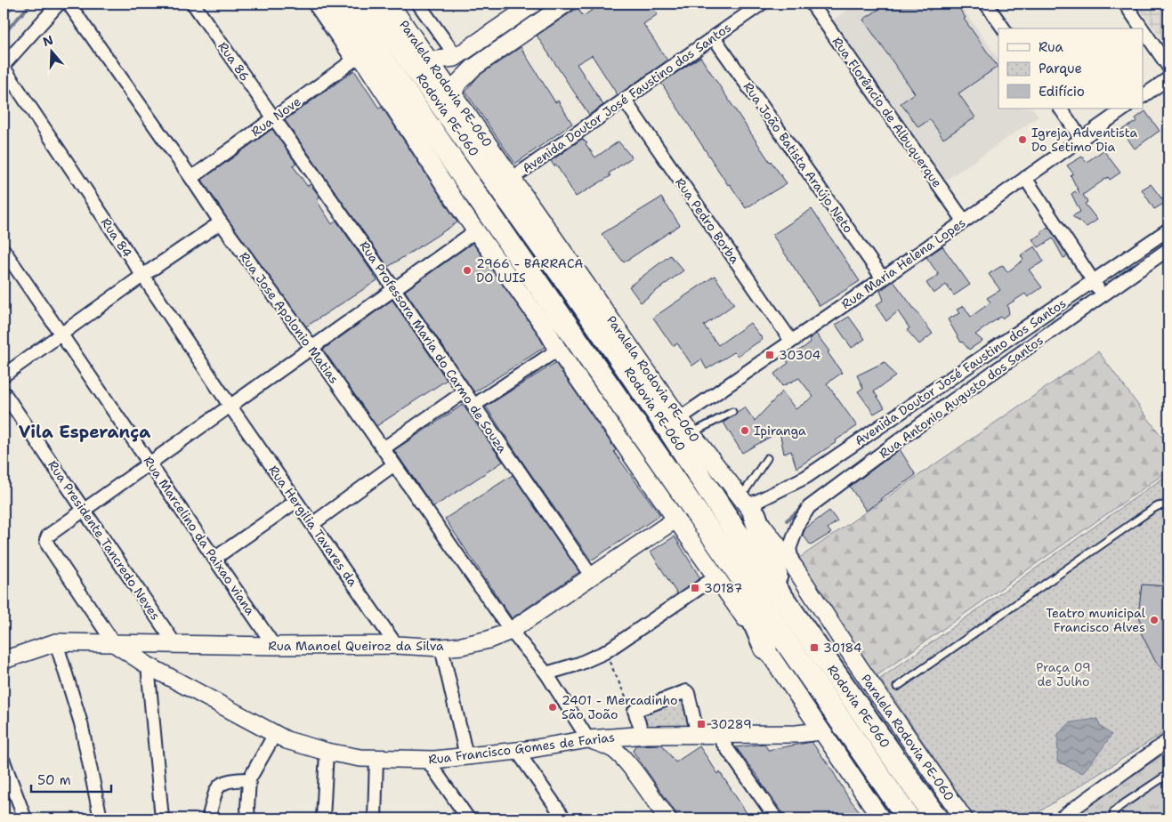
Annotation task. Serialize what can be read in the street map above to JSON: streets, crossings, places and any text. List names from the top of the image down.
{
  "streets": {
    "highway": ["Rodovia PE-060"],
    "main road": ["Paralela Rodovia PE-060", "Rua Manoel Queiroz da Silva", "Rua Francisco Gomes de Farias"],
    "street": [
      "Rua 86",
      "Avenida Doutor José Faustino dos Santos",
      "Rua Florêncio de Albuquerque",
      "Rua Nove",
      "Rua João Batista Araújo Neto",
      "Rua Pedro Borba",
      "Rua 84",
      "Rua Maria Helena Lopes",
      "Rua Jose Apolonio Matias",
      "Rua Professora Maria do Carmo de Souza",
      "Rua Antonio Augusto dos Santos",
      "Rua Hergilia Tavares da",
      "Rua Marcelino da Paixao viana",
      "Rua Presidente Tancredo Neves"
    ]
  },
  "crossings": [
    ["Rua 86", "Rua Nove"],
    ["Rua 86", "Rua Professora Maria do Carmo de Souza"],
    ["Paralela Rodovia PE-060", "Avenida Doutor José Faustino dos Santos"],
    ["Paralela Rodovia PE-060", "Rodovia PE-060"],
    ["Paralela Rodovia PE-060", "Rua Maria Helena Lopes"],
    ["Paralela Rodovia PE-060", "Rua Antonio Augusto dos Santos"],
    ["Avenida Doutor José Faustino dos Santos", "Rua João Batista Araújo Neto"],
    ["Avenida Doutor José Faustino dos Santos", "Rua Pedro Borba"],
    ["Avenida Doutor José Faustino dos Santos", "Rua Antonio Augusto dos Santos"],
    ["Rua Florêncio de Albuquerque", "Rua Maria Helena Lopes"],
    ["Rua Nove", "Rua Jose Apolonio Matias"],
    ["Rua Nove", "Rua Professora Maria do Carmo de Souza"],
    ["Rua João Batista Araújo Neto", "Rua Maria Helena Lopes"],
    ["Rua Pedro Borba", "Rua Maria Helena Lopes"],
    ["Rua 84", "Rua Hergilia Tavares da"],
    ["Rua Jose Apolonio Matias", "Rua Manoel Queiroz da Silva"],
    ["Rua Jose Apolonio Matias", "Rua Francisco Gomes de Farias"],
    ["Rua Professora Maria do Carmo de Souza", "Rua Manoel Queiroz da Silva"],
    ["Rua Hergilia Tavares da", "Rua Manoel Queiroz da Silva"],
    ["Rua Marcelino da Paixao viana", "Rua Manoel Queiroz da Silva"],
    ["Rua Presidente Tancredo Neves", "Rua Manoel Queiroz da Silva"],
    ["Rua Manoel Queiroz da Silva", "Rua Francisco Gomes de Farias"]
  ],
  "districts": ["Vila Esperança"],
  "parks": ["Praça 09 de Julho"],
  "places": {
    "other": [
      "Igreja Adventista Do Setimo Dia",
      "2966 - BARRACA DO LUIS",
      "Ipiranga",
      "Teatro municipal Francisco Alves",
      "2401 - Mercadinho São João"
    ],
    "transit": [
      "30304",
      "30187",
      "30184",
      "30289"
    ]
  },
  "legend": ["Rua", "Parque", "Edifício"],
  "scale_bar": "50 m",
  "north": "top"
}
